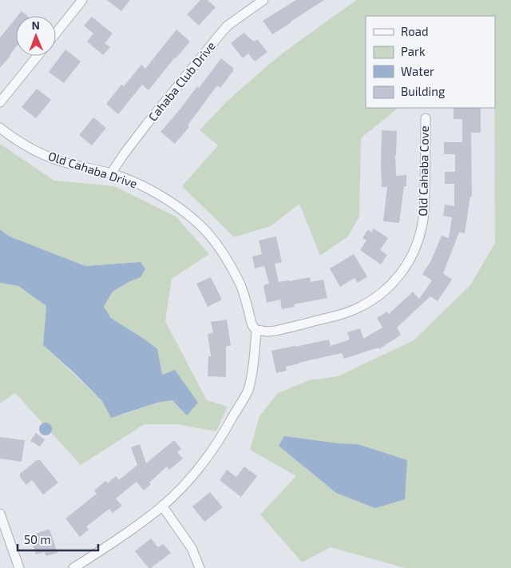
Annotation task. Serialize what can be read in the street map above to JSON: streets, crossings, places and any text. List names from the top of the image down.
{
  "streets": {
    "street": ["Cahaba Club Drive", "Old Cahaba Drive", "Old Cahaba Cove"]
  },
  "crossings": [
    ["Cahaba Club Drive", "Old Cahaba Drive"],
    ["Old Cahaba Drive", "Old Cahaba Cove"]
  ],
  "legend": [
    "Road",
    "Park",
    "Water",
    "Building"
  ],
  "scale_bar": "50 m",
  "north": "top"
}
